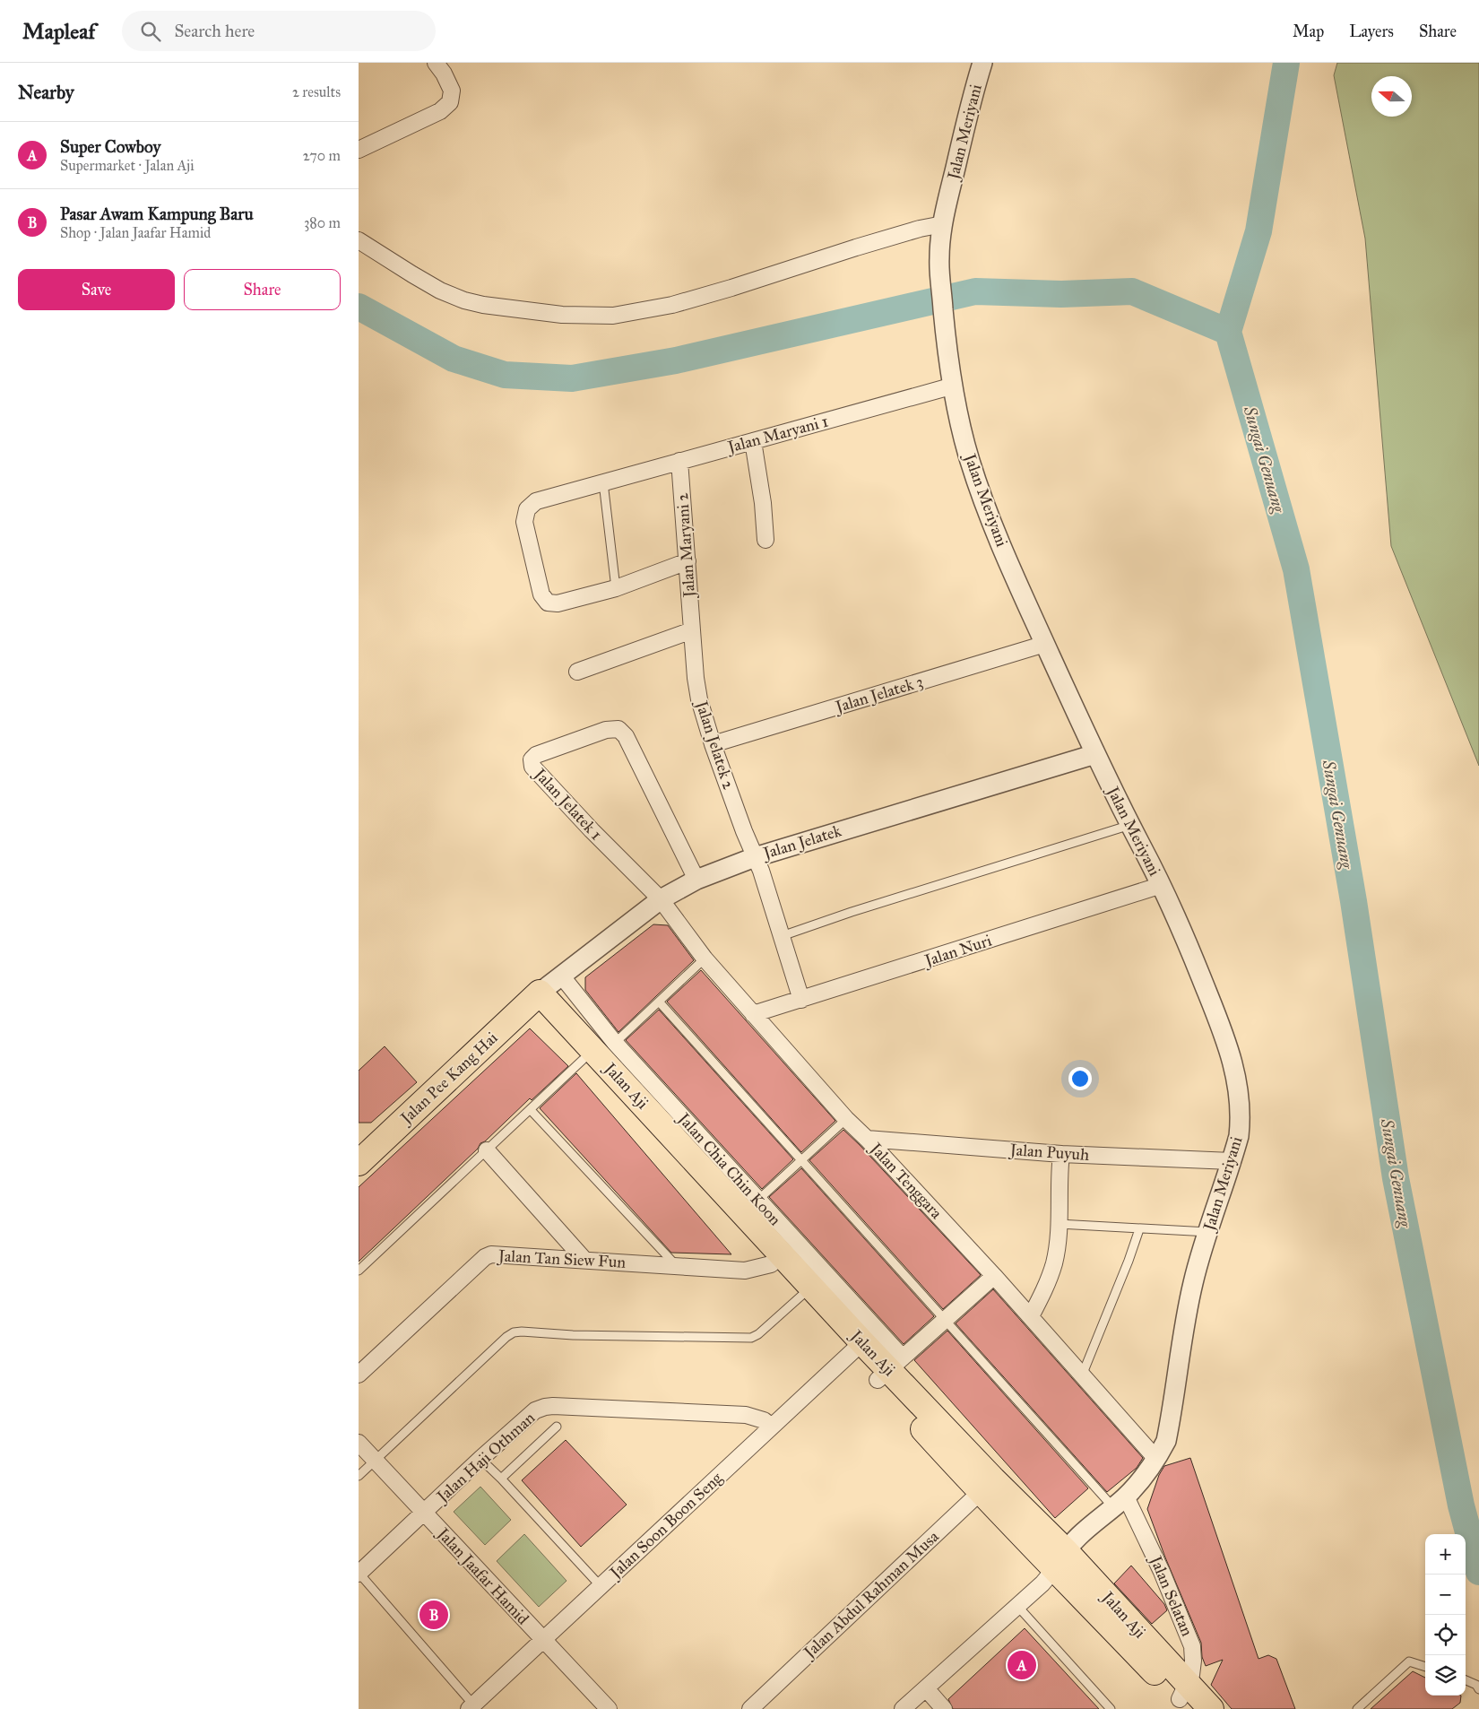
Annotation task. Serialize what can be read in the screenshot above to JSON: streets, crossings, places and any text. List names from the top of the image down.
{
  "streets": {
    "main road": ["Jalan Pee Kang Hai", "Jalan Aji"],
    "street": [
      "Jalan Meriyani",
      "Jalan Maryani 1",
      "Jalan Maryani 2",
      "Jalan Jelatek 3",
      "Jalan Jelatek 2",
      "Jalan Jelatek 1",
      "Jalan Jelatek",
      "Jalan Nuri",
      "Jalan Puyuh",
      "Jalan Chia Chin Koon",
      "Jalan Tenggara",
      "Jalan Tan Siew Fun",
      "Jalan Haji Othman",
      "Jalan Soon Boon Seng",
      "Jalan Jaafar Hamid",
      "Jalan Abdul Rahman Musa",
      "Jalan Selatan"
    ]
  },
  "crossings": [
    ["Jalan Meriyani", "Jalan Maryani 1"],
    ["Jalan Meriyani", "Jalan Jelatek 3"],
    ["Jalan Meriyani", "Jalan Jelatek"],
    ["Jalan Meriyani", "Jalan Nuri"],
    ["Jalan Meriyani", "Jalan Aji"],
    ["Jalan Meriyani", "Jalan Puyuh"],
    ["Jalan Meriyani", "Jalan Tenggara"],
    ["Jalan Meriyani", "Jalan Selatan"],
    ["Jalan Maryani 1", "Jalan Maryani 2"],
    ["Jalan Maryani 2", "Jalan Jelatek 2"],
    ["Jalan Jelatek 3", "Jalan Jelatek 2"],
    ["Jalan Jelatek 2", "Jalan Jelatek"],
    ["Jalan Jelatek 2", "Jalan Nuri"],
    ["Jalan Jelatek 1", "Jalan Jelatek"],
    ["Jalan Jelatek 1", "Jalan Tenggara"],
    ["Jalan Jelatek", "Jalan Pee Kang Hai"],
    ["Jalan Jelatek", "Jalan Aji"],
    ["Jalan Jelatek", "Jalan Chia Chin Koon"],
    ["Jalan Jelatek", "Jalan Tenggara"],
    ["Jalan Nuri", "Jalan Tenggara"],
    ["Jalan Pee Kang Hai", "Jalan Aji"],
    ["Jalan Aji", "Jalan Chia Chin Koon"],
    ["Jalan Aji", "Jalan Tan Siew Fun"],
    ["Jalan Aji", "Jalan Soon Boon Seng"],
    ["Jalan Aji", "Jalan Abdul Rahman Musa"],
    ["Jalan Aji", "Jalan Selatan"],
    ["Jalan Puyuh", "Jalan Tenggara"],
    ["Jalan Haji Othman", "Jalan Soon Boon Seng"],
    ["Jalan Haji Othman", "Jalan Jaafar Hamid"],
    ["Jalan Soon Boon Seng", "Jalan Jaafar Hamid"]
  ],
  "water": ["Sungai Genuang"],
  "north": "left",
  "page": {
    "header": "Mapleaf",
    "search": "Search here",
    "nav": ["Map", "Layers", "Share"],
    "heading": ["Nearby", "2 results"],
    "list": [
      {
        "mark": "A",
        "name": "Super Cowboy",
        "note": "Supermarket · Jalan Aji",
        "value": "270 m"
      },
      {
        "mark": "B",
        "name": "Pasar Awam Kampung Baru",
        "note": "Shop · Jalan Jaafar Hamid",
        "value": "380 m"
      }
    ],
    "buttons": ["Save", "Share"],
    "map_buttons": ["+", "−"],
    "pins": ["B", "A"]
  }
}
